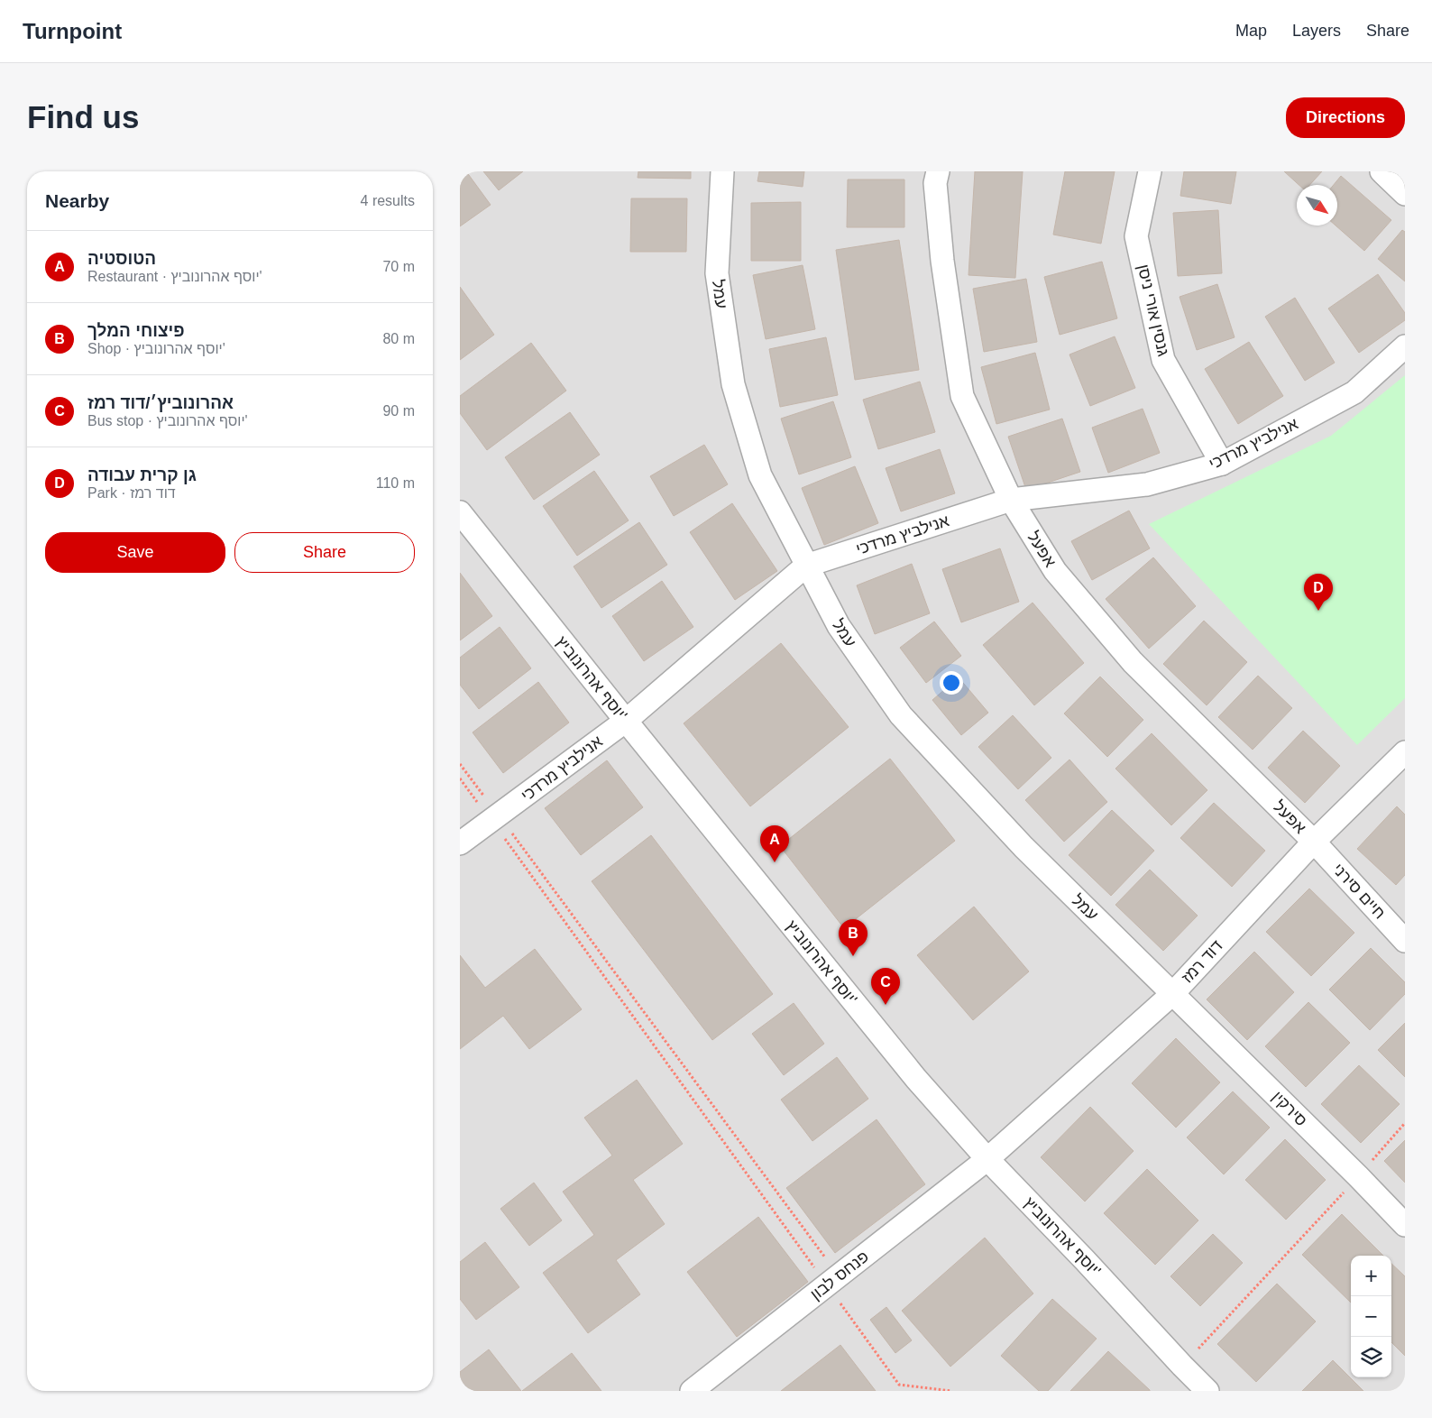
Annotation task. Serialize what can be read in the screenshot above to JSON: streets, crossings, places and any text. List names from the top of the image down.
{
  "streets": {
    "street": [
      "עמל",
      "גנסין אורי ניסן",
      "אנילביץ מרדכי",
      "אפעל",
      "יוסף אהרונוביץ'",
      "חיים סירני",
      "דוד רמז",
      "סירקין",
      "פנחס לבון"
    ]
  },
  "crossings": [
    ["עמל", "אנילביץ מרדכי"],
    ["עמל", "דוד רמז"],
    ["עמל", "סירקין"],
    ["גנסין אורי ניסן", "אנילביץ מרדכי"],
    ["אנילביץ מרדכי", "אפעל"],
    ["אנילביץ מרדכי", "יוסף אהרונוביץ'"],
    ["אפעל", "חיים סירני"],
    ["אפעל", "דוד רמז"],
    ["יוסף אהרונוביץ'", "דוד רמז"],
    ["יוסף אהרונוביץ'", "פנחס לבון"],
    ["חיים סירני", "דוד רמז"],
    ["דוד רמז", "סירקין"],
    ["דוד רמז", "פנחס לבון"]
  ],
  "north": "bottom right",
  "page": {
    "header": "Turnpoint",
    "nav": ["Map", "Layers", "Share"],
    "buttons": [
      "Directions",
      ["Save", "Share"]
    ],
    "title": "Find us",
    "heading": ["Nearby", "4 results"],
    "list": [
      {
        "mark": "A",
        "name": "הטוסטיה",
        "note": "Restaurant · יוסף אהרונוביץ'",
        "value": "70 m"
      },
      {
        "mark": "B",
        "name": "פיצוחי המלך",
        "note": "Shop · יוסף אהרונוביץ'",
        "value": "80 m"
      },
      {
        "mark": "C",
        "name": "אהרונוביץ׳/דוד רמז",
        "note": "Bus stop · יוסף אהרונוביץ'",
        "value": "90 m"
      },
      {
        "mark": "D",
        "name": "גן קרית עבודה",
        "note": "Park · דוד רמז",
        "value": "110 m"
      }
    ],
    "pins": [
      "D",
      "A",
      "B",
      "C"
    ],
    "map_buttons": ["+", "−"]
  }
}
